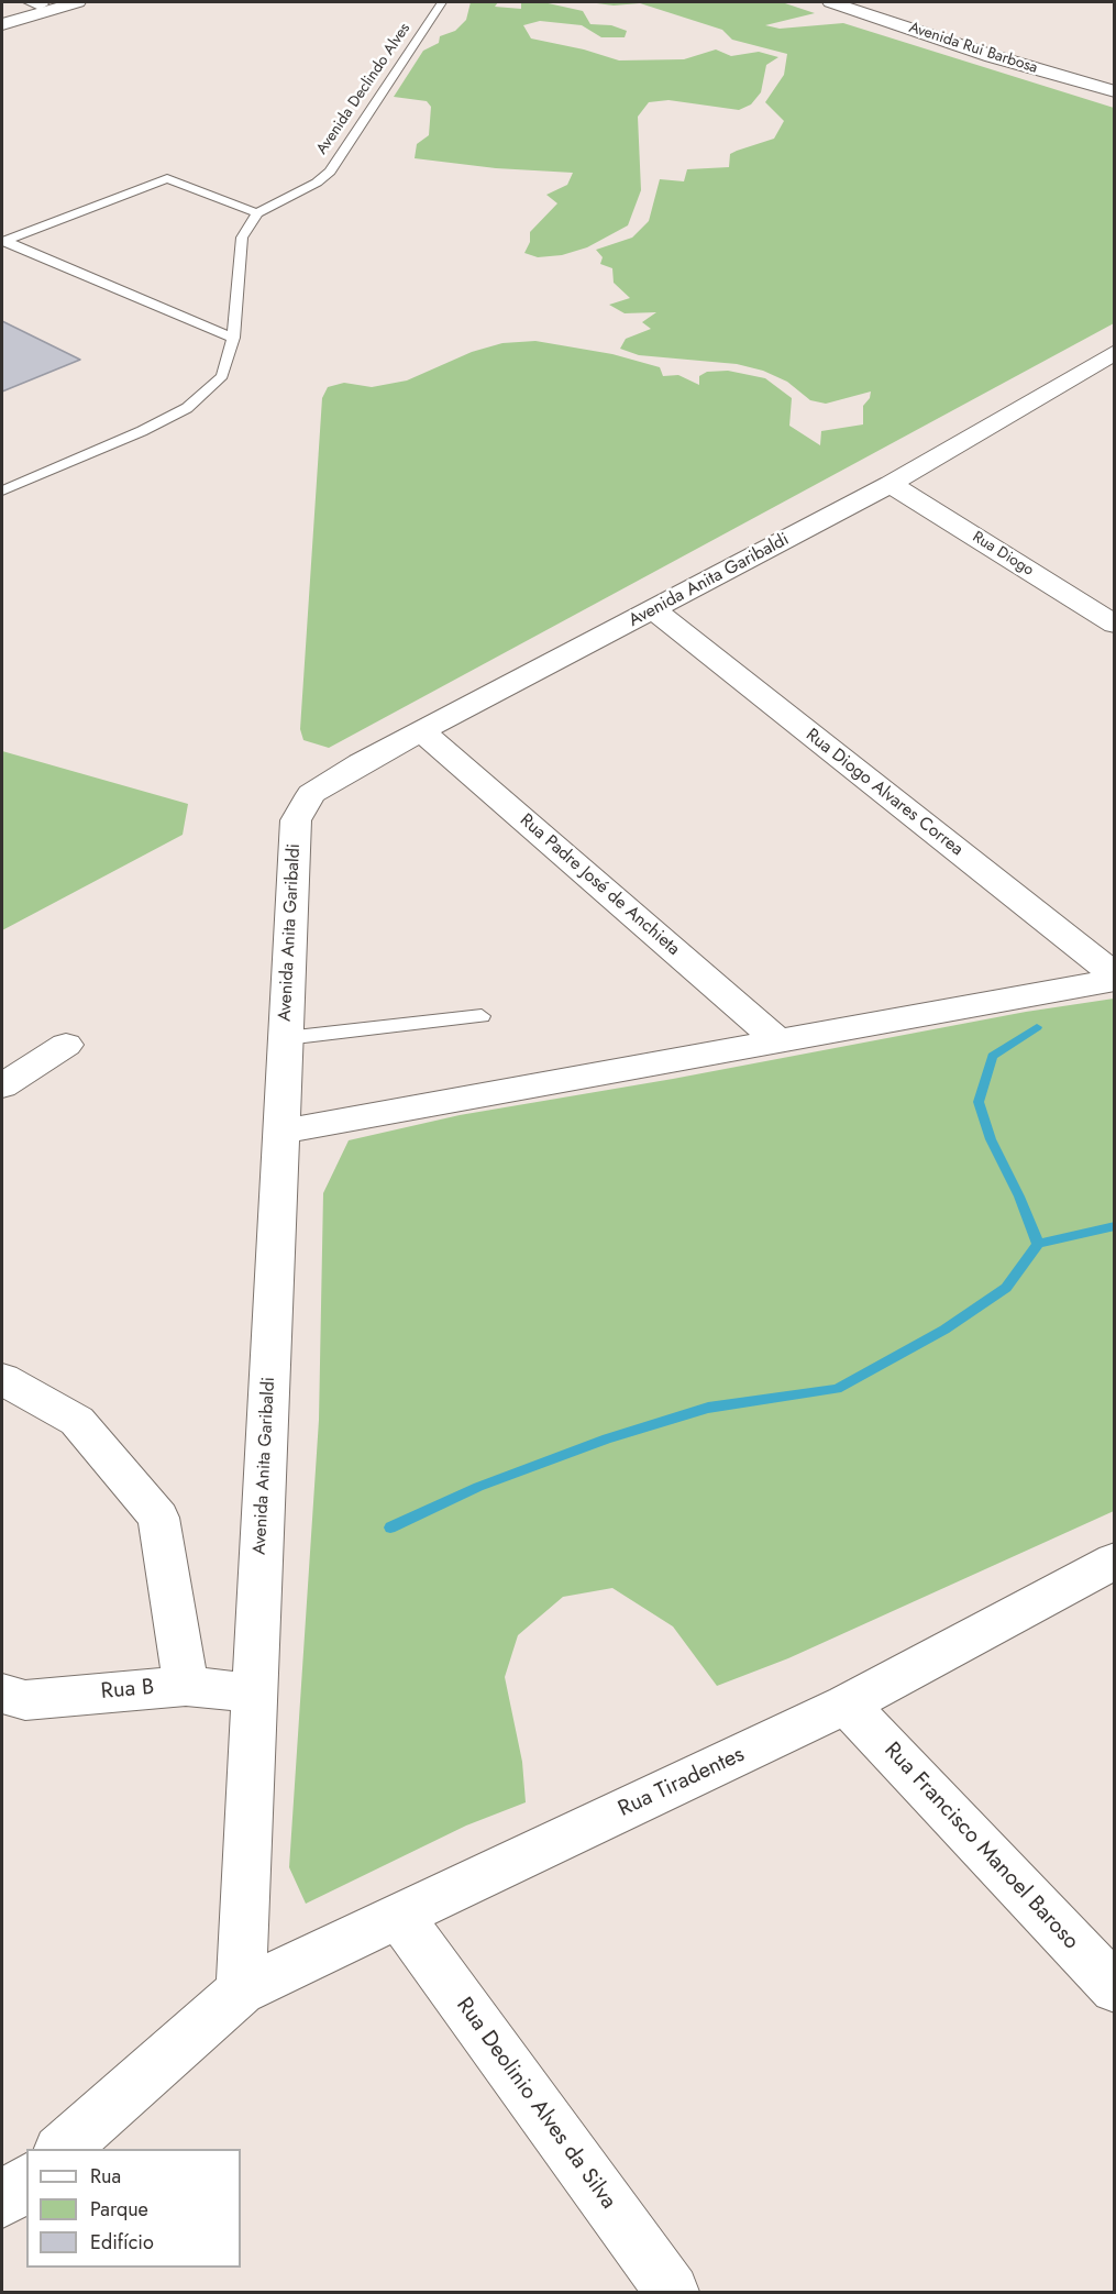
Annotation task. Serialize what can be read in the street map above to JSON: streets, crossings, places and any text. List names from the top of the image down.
{
  "streets": {
    "street": [
      "Avenida Rui Barbosa",
      "Rua Diogo",
      "Avenida Anita Garibaldi",
      "Rua Diogo Alvares Correa",
      "Rua Padre José de Anchieta",
      "Rua B",
      "Rua Tiradentes",
      "Rua Francisco Manoel Baroso",
      "Rua Deolinio Alves da Silva"
    ],
    "lane": ["Avenida Declindo Alves"]
  },
  "crossings": [
    ["Rua Diogo", "Avenida Anita Garibaldi"],
    ["Avenida Anita Garibaldi", "Rua Diogo Alvares Correa"],
    ["Avenida Anita Garibaldi", "Rua Padre José de Anchieta"],
    ["Avenida Anita Garibaldi", "Rua B"],
    ["Avenida Anita Garibaldi", "Rua Tiradentes"],
    ["Rua Tiradentes", "Rua Francisco Manoel Baroso"],
    ["Rua Tiradentes", "Rua Deolinio Alves da Silva"]
  ],
  "legend": ["Rua", "Parque", "Edifício"]
}
